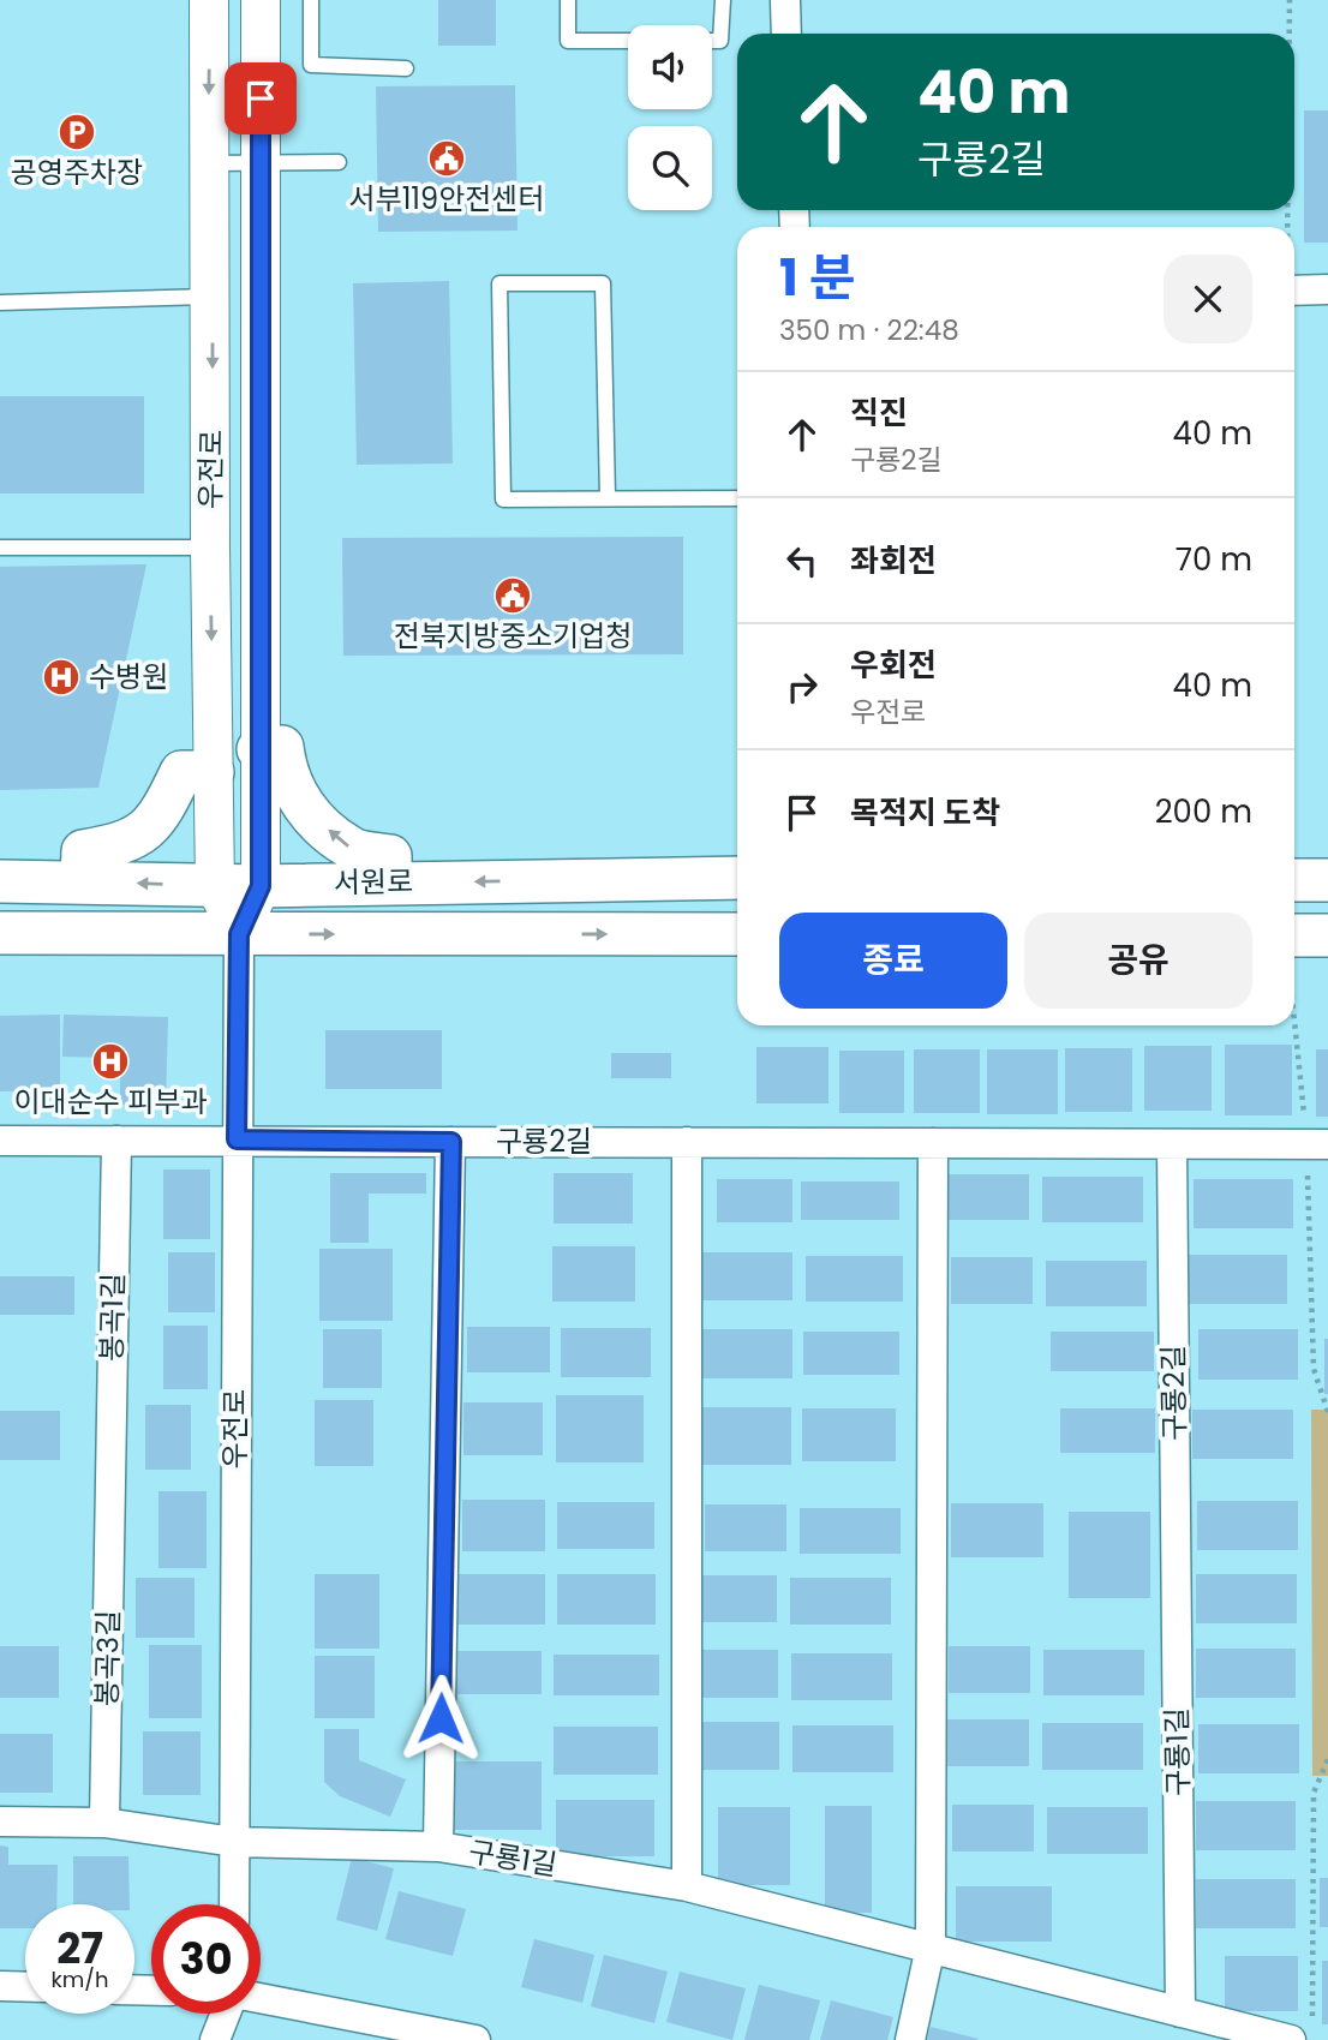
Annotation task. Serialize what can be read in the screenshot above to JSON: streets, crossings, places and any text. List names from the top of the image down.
{
  "streets": {
    "main road": ["서원로"],
    "street": [
      "우전로",
      "구룡2길",
      "봉곡1길",
      "봉곡3길",
      "구룡1길"
    ]
  },
  "crossings": [
    ["우전로", "서원로"],
    ["우전로", "구룡2길"],
    ["우전로", "구룡1길"],
    ["구룡2길", "구룡1길"],
    ["봉곡1길", "봉곡3길"]
  ],
  "places": {
    "parking": ["공영주차장"],
    "public building": ["서부119안전센터", "전북지방중소기업청"],
    "hospital": ["수병원", "이대순수 피부과"]
  },
  "page": {
    "turn": ["40 m", "구룡2길"],
    "heading": ["1 분", "350 m · 22:48"],
    "list": [
      {
        "name": "직진",
        "note": "구룡2길",
        "value": "40 m"
      },
      {
        "name": "좌회전",
        "value": "70 m"
      },
      {
        "name": "우회전",
        "note": "우전로",
        "value": "40 m"
      },
      {
        "name": "목적지 도착",
        "value": "200 m"
      }
    ],
    "buttons": ["종료", "공유"],
    "speed": "27 km/h",
    "limit": "30"
  }
}
